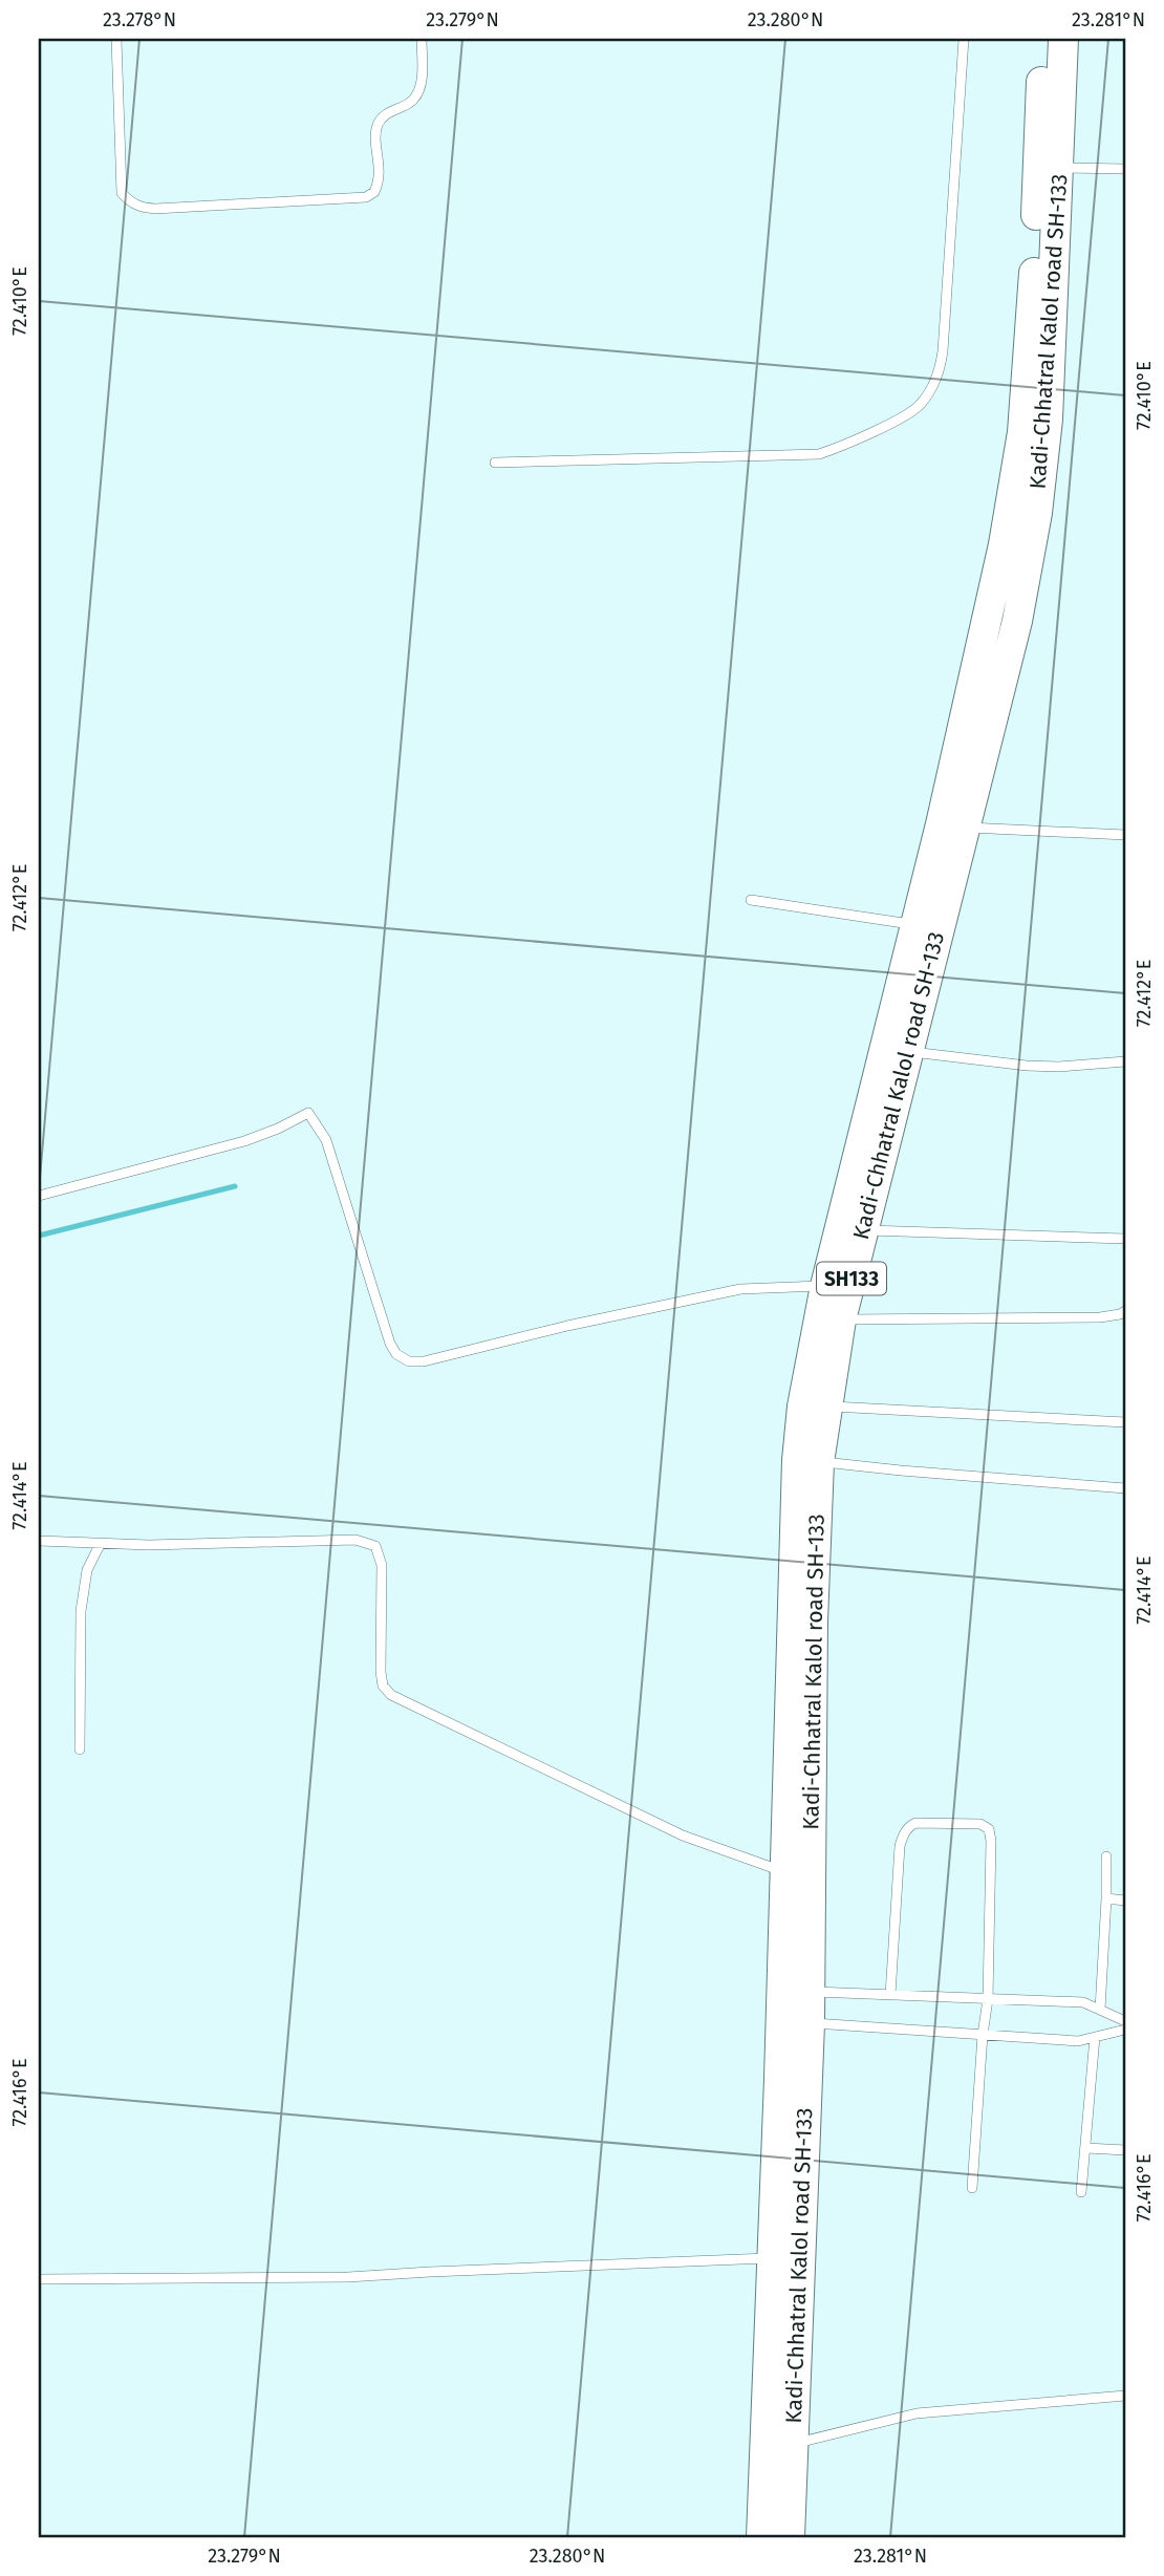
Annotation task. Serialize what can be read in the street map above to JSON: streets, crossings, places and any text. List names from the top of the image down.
{
  "streets": {
    "main road": ["Kadi-Chhatral Kalol road SH-133", "SH133"]
  },
  "coordinates": [
    "23.278°N",
    "23.279°N",
    "23.280°N",
    "23.281°N",
    "72.410°E",
    "72.412°E",
    "72.414°E",
    "72.416°E"
  ]
}
